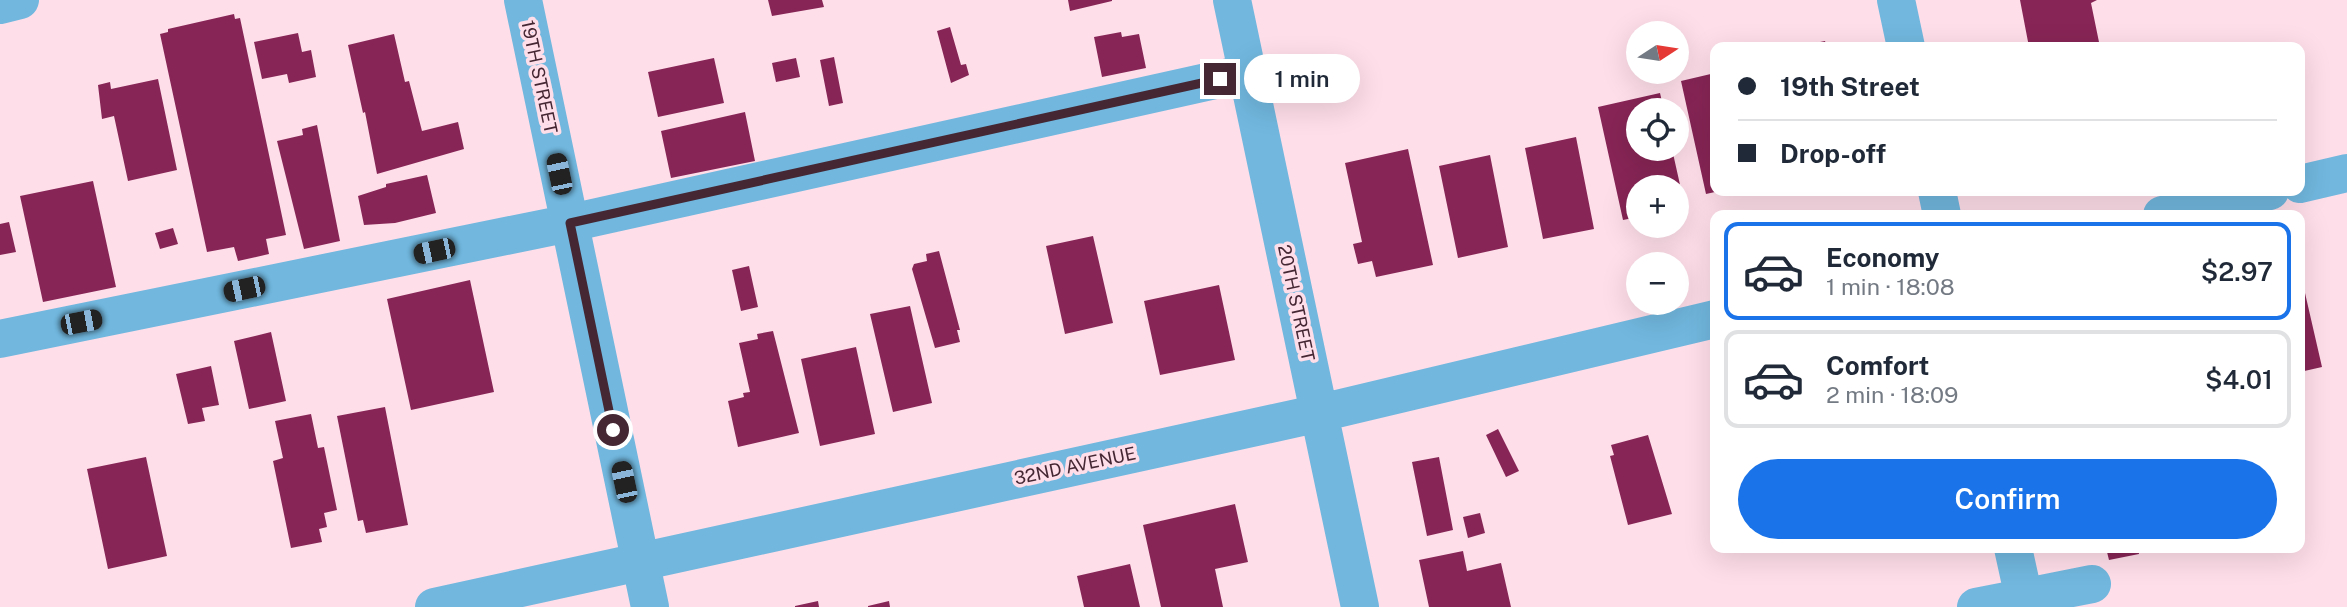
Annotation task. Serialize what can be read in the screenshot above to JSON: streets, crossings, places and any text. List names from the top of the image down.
{
  "streets": {
    "street": ["19TH STREET", "20TH STREET", "32ND AVENUE"]
  },
  "crossings": [
    ["19TH STREET", "32ND AVENUE"],
    ["20TH STREET", "32ND AVENUE"]
  ],
  "north": "right",
  "page": {
    "map_buttons": ["+", "−"],
    "banner": ["19th Street", "Drop-off"],
    "bubble": "1 min",
    "list": [
      {
        "name": "Economy",
        "note": "1 min · 18:08",
        "value": "$2.97"
      },
      {
        "name": "Comfort",
        "note": "2 min · 18:09",
        "value": "$4.01"
      }
    ],
    "buttons": "Confirm"
  }
}
